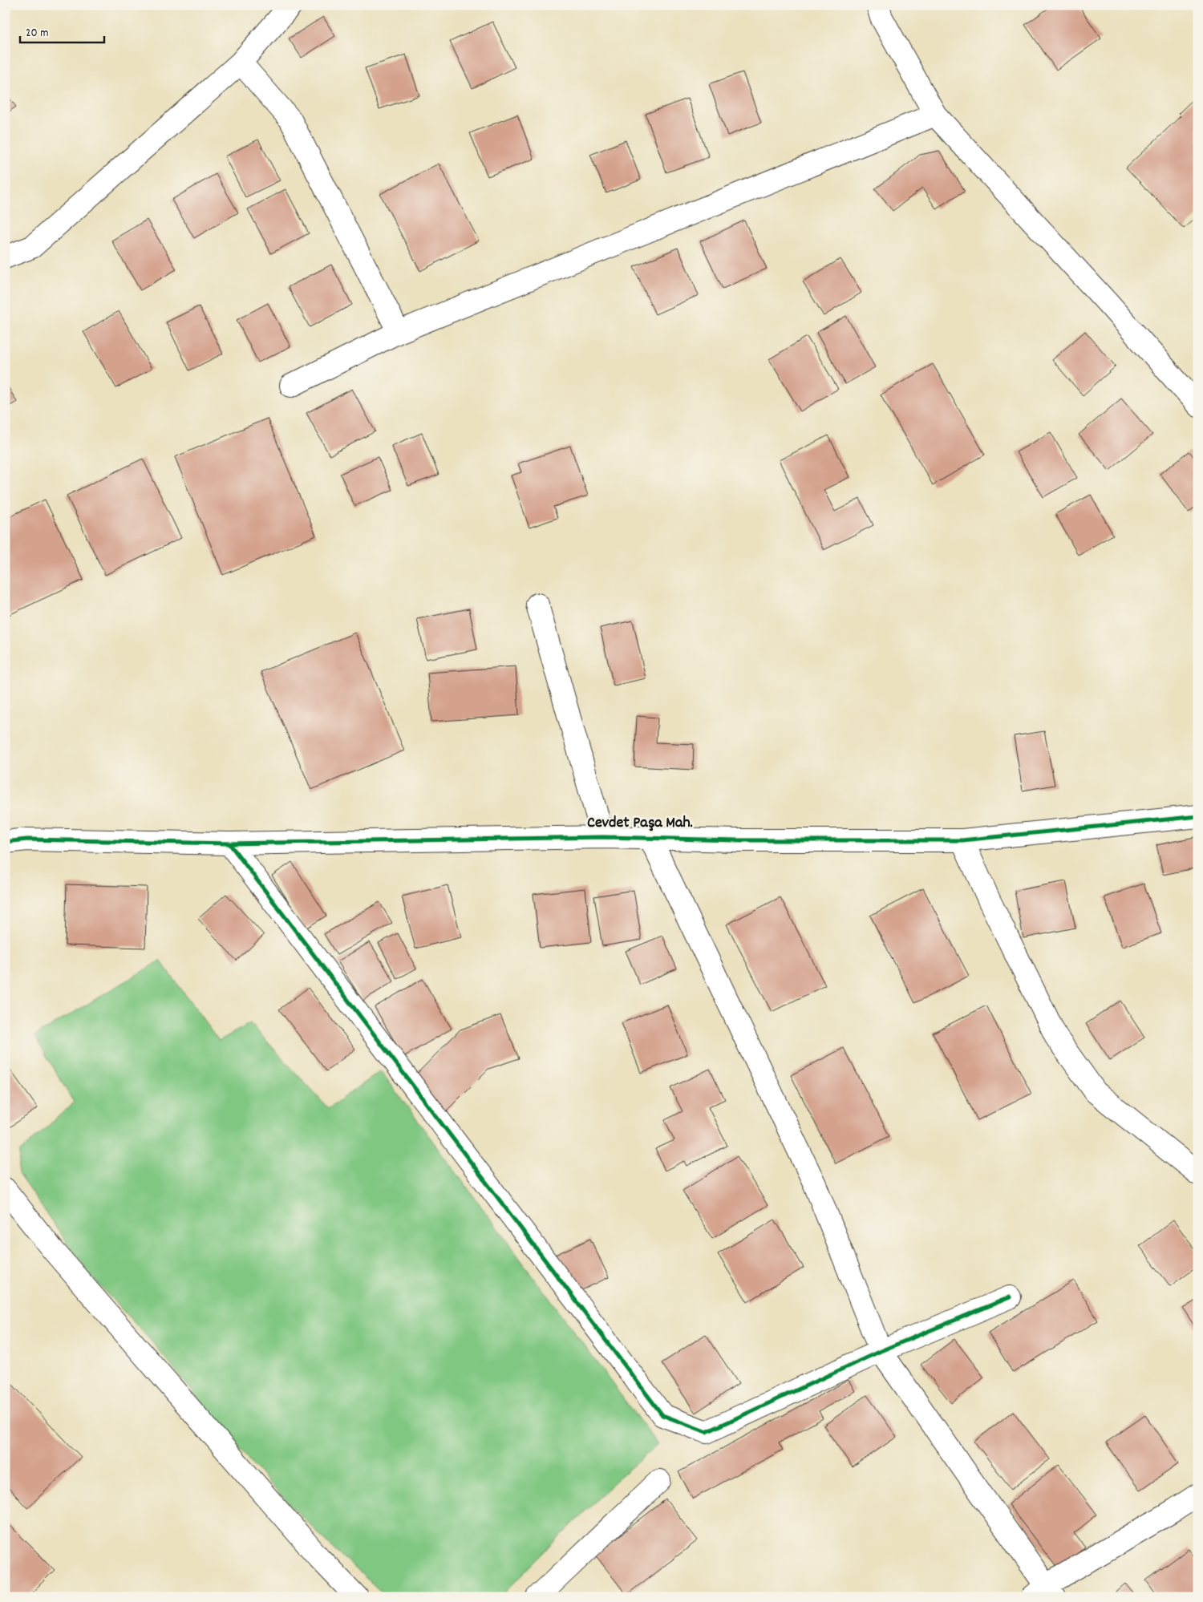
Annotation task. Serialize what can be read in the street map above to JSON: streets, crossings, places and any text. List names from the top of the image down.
{
  "districts": ["Cevdet Paşa Mah."],
  "scale_bar": "20 m"
}
